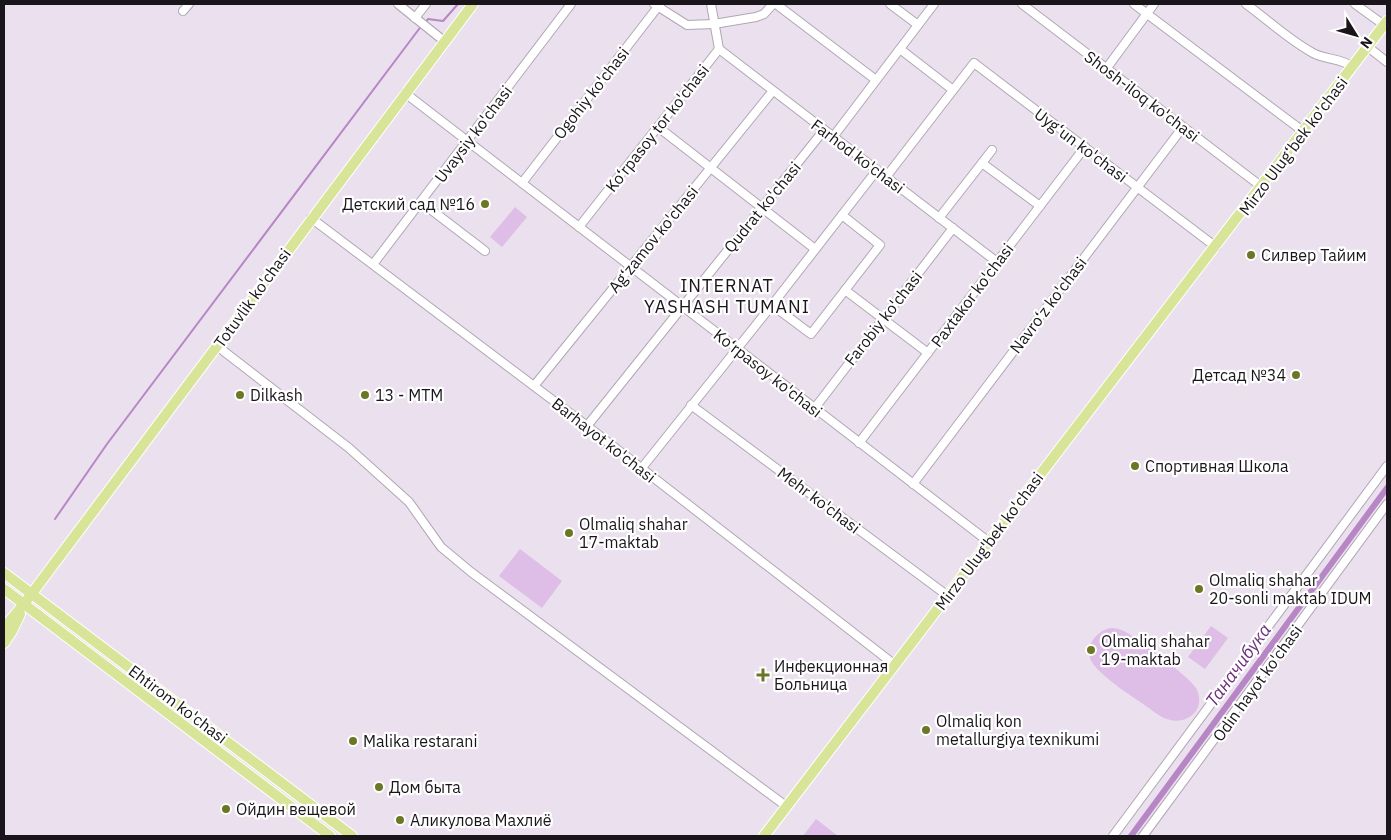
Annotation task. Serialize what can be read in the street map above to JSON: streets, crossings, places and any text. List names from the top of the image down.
{
  "streets": {
    "main road": [
      "Mirzo Ulug‘bek ko'chasi",
      "Totuvlik ko'chasi",
      "Mirzo Ulug'bek ko'chasi",
      "Ehtirom ko'chasi"
    ],
    "street": [
      "Ogohiy ko'chasi",
      "Shosh-iloq ko'chasi",
      "Ko‘rpasoy tor ko'chasi",
      "Uvaysiy ko'chasi",
      "Uyg‘un ko'chasi",
      "Farhod ko'chasi",
      "Qudrat ko'chasi",
      "Ag‘zamov ko'chasi",
      "Paxtakor ko'chasi",
      "Navro‘z ko'chasi",
      "Farobiy ko'chasi",
      "Ko‘rpasoy ko'chasi",
      "Barhayot ko'chasi",
      "Mehr ko'chasi",
      "Odin hayot ko'chasi"
    ]
  },
  "crossings": [
    ["Ogohiy ko'chasi", "Ko‘rpasoy ko'chasi"],
    ["Shosh-iloq ko'chasi", "Mirzo Ulug‘bek ko'chasi"],
    ["Shosh-iloq ko'chasi", "Navro‘z ko'chasi"],
    ["Ko‘rpasoy tor ko'chasi", "Farhod ko'chasi"],
    ["Ko‘rpasoy tor ko'chasi", "Ko‘rpasoy ko'chasi"],
    ["Uvaysiy ko'chasi", "Ko‘rpasoy ko'chasi"],
    ["Uvaysiy ko'chasi", "Barhayot ko'chasi"],
    ["Uyg‘un ko'chasi", "Mirzo Ulug‘bek ko'chasi"],
    ["Uyg‘un ko'chasi", "Farhod ko'chasi"],
    ["Uyg‘un ko'chasi", "Paxtakor ko'chasi"],
    ["Uyg‘un ko'chasi", "Navro‘z ko'chasi"],
    ["Uyg‘un ko'chasi", "Mirzo Ulug'bek ko'chasi"],
    ["Mirzo Ulug‘bek ko'chasi", "Mirzo Ulug'bek ko'chasi"],
    ["Farhod ko'chasi", "Qudrat ko'chasi"],
    ["Farhod ko'chasi", "Ag‘zamov ko'chasi"],
    ["Farhod ko'chasi", "Paxtakor ko'chasi"],
    ["Farhod ko'chasi", "Farobiy ko'chasi"],
    ["Qudrat ko'chasi", "Ko‘rpasoy ko'chasi"],
    ["Qudrat ko'chasi", "Barhayot ko'chasi"],
    ["Ag‘zamov ko'chasi", "Ko‘rpasoy ko'chasi"],
    ["Ag‘zamov ko'chasi", "Barhayot ko'chasi"],
    ["Paxtakor ko'chasi", "Ko‘rpasoy ko'chasi"],
    ["Totuvlik ko'chasi", "Ko‘rpasoy ko'chasi"],
    ["Totuvlik ko'chasi", "Barhayot ko'chasi"],
    ["Totuvlik ko'chasi", "Ehtirom ko'chasi"],
    ["Navro‘z ko'chasi", "Ko‘rpasoy ko'chasi"],
    ["Farobiy ko'chasi", "Ko‘rpasoy ko'chasi"],
    ["Ko‘rpasoy ko'chasi", "Mirzo Ulug'bek ko'chasi"],
    ["Barhayot ko'chasi", "Mirzo Ulug'bek ko'chasi"],
    ["Mehr ko'chasi", "Mirzo Ulug'bek ko'chasi"]
  ],
  "districts": ["INTERNAT YASHASH TUMANI"],
  "water": ["Таначибука"],
  "places": {
    "other": [
      "Детский сад №16",
      "Силвер Тайим",
      "Детсад №34",
      "Dilkash",
      "13 - MTM",
      "Спортивная Школа",
      "Olmaliq shahar 17-maktab",
      "Olmaliq shahar 20-sonli maktab IDUM",
      "Olmaliq shahar 19-maktab",
      "Olmaliq kon metallurgiya texnikumi",
      "Malika restarani",
      "Дом быта",
      "Ойдин вещевой",
      "Аликулова Махлиё"
    ],
    "health": ["Инфекционная Больница"]
  },
  "north": "bottom right"
}
